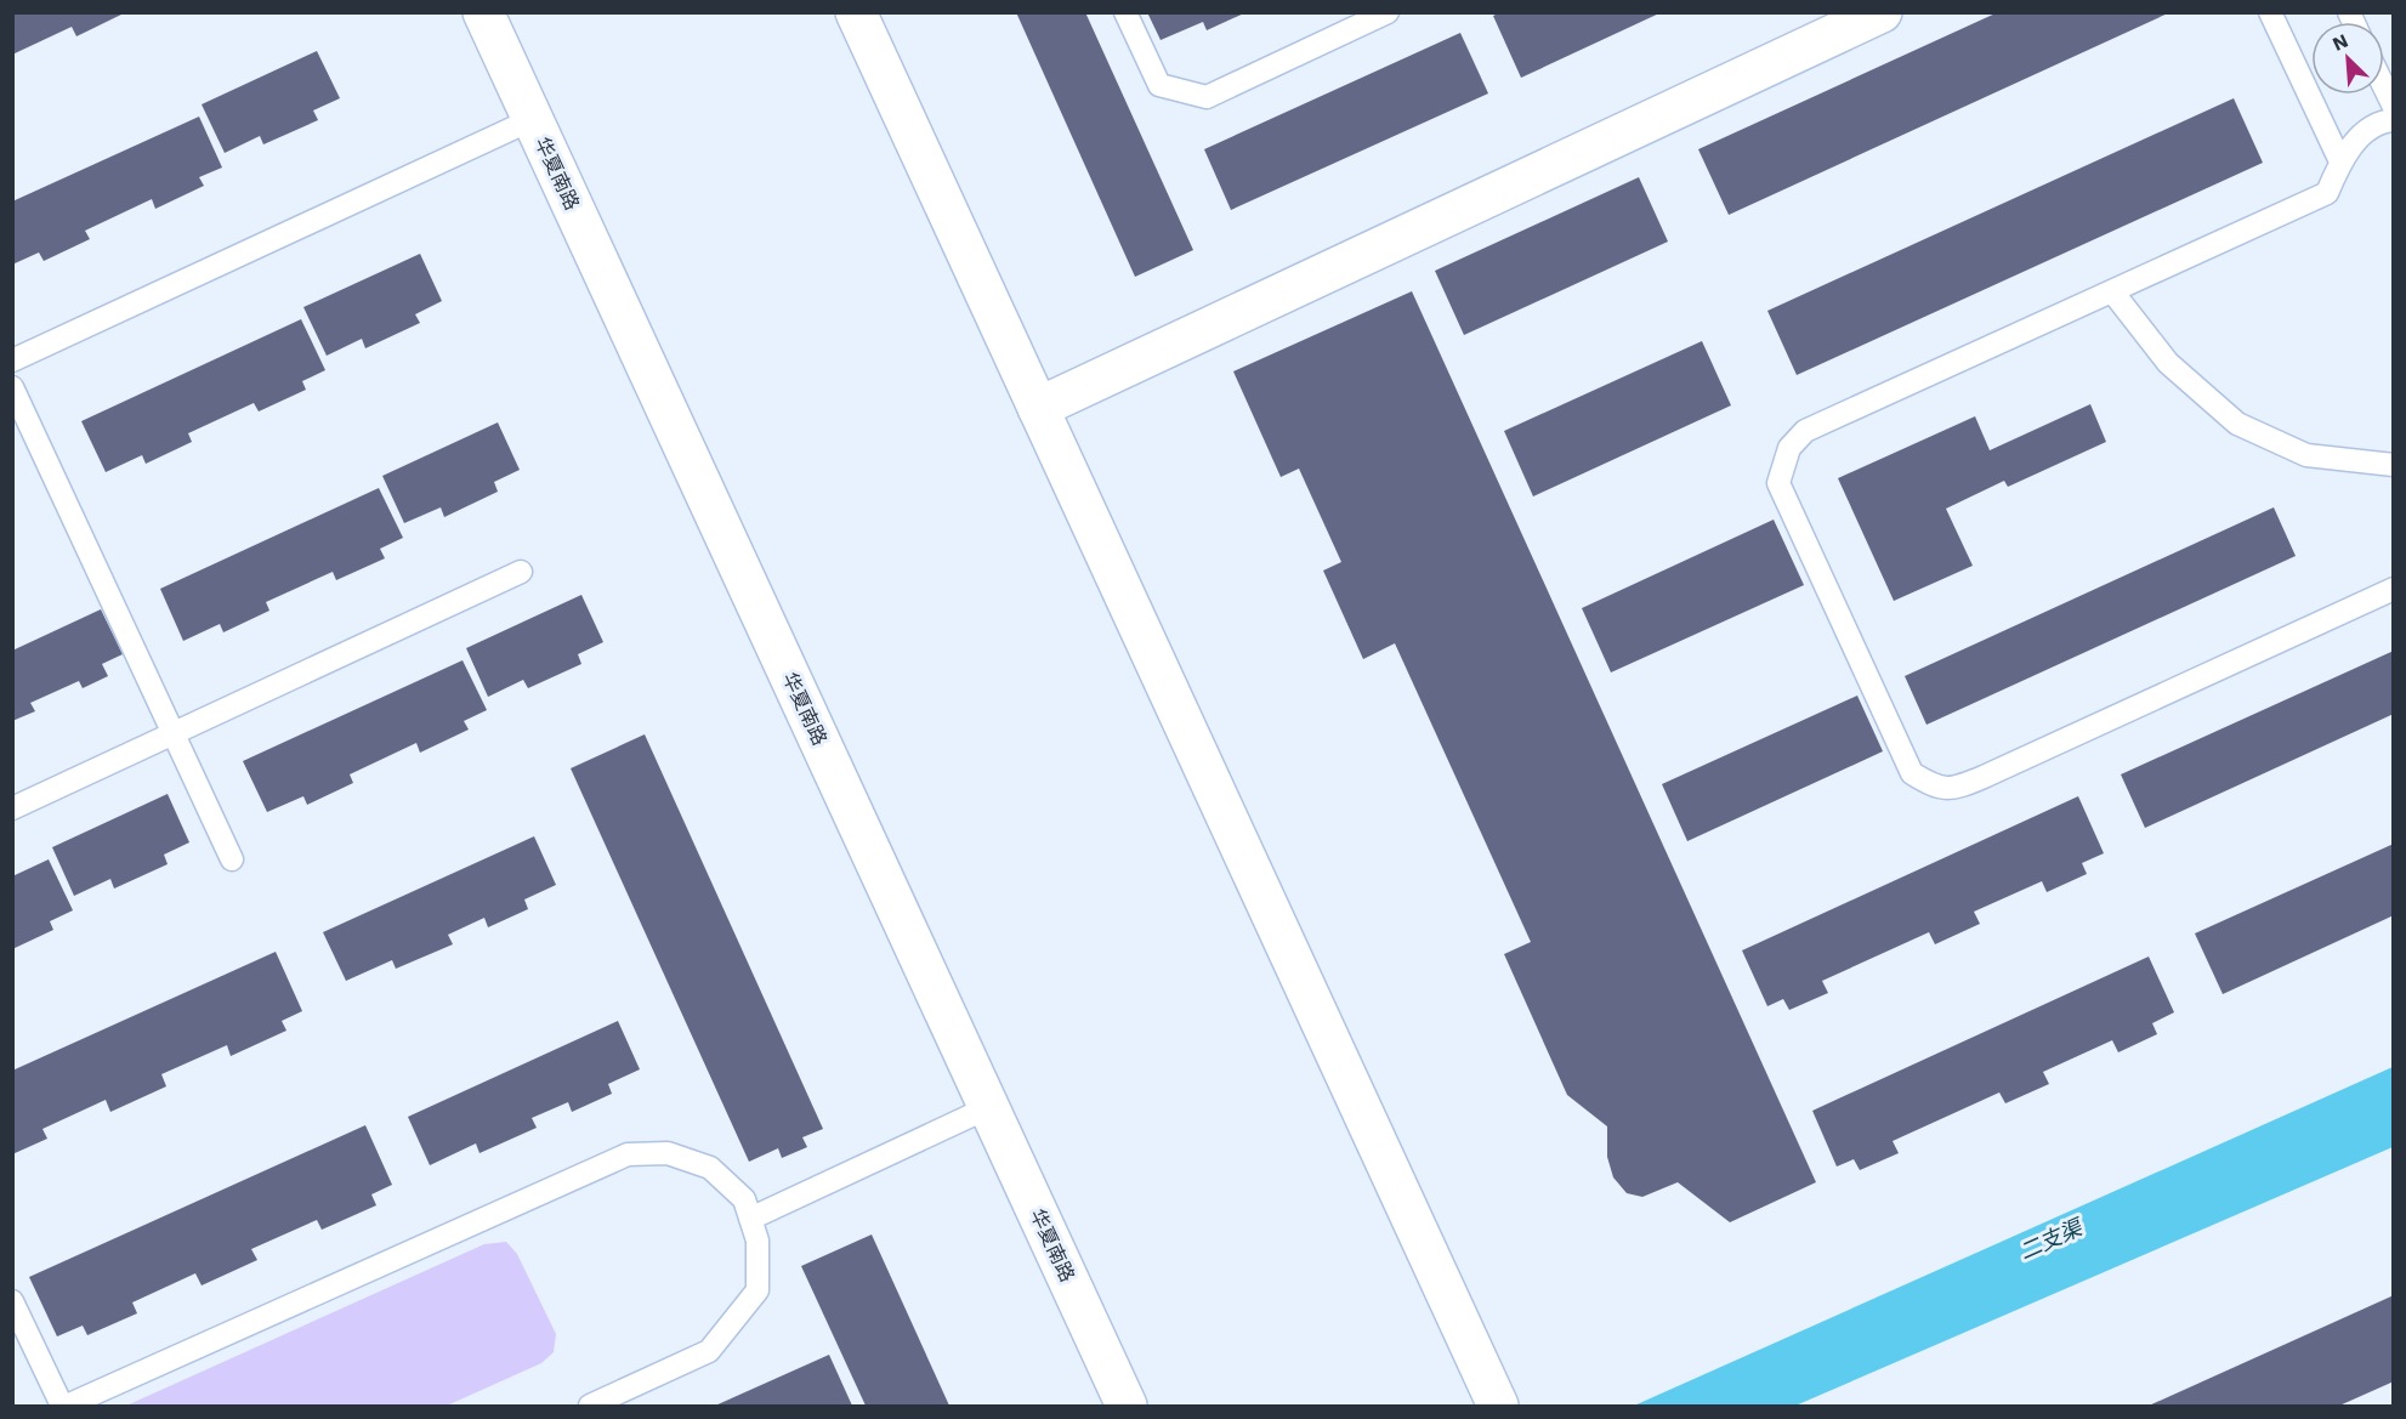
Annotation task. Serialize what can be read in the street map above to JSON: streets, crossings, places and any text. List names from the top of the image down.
{
  "streets": {
    "street": ["华夏南路"]
  },
  "water": ["二支渠"],
  "north": "top left"
}
